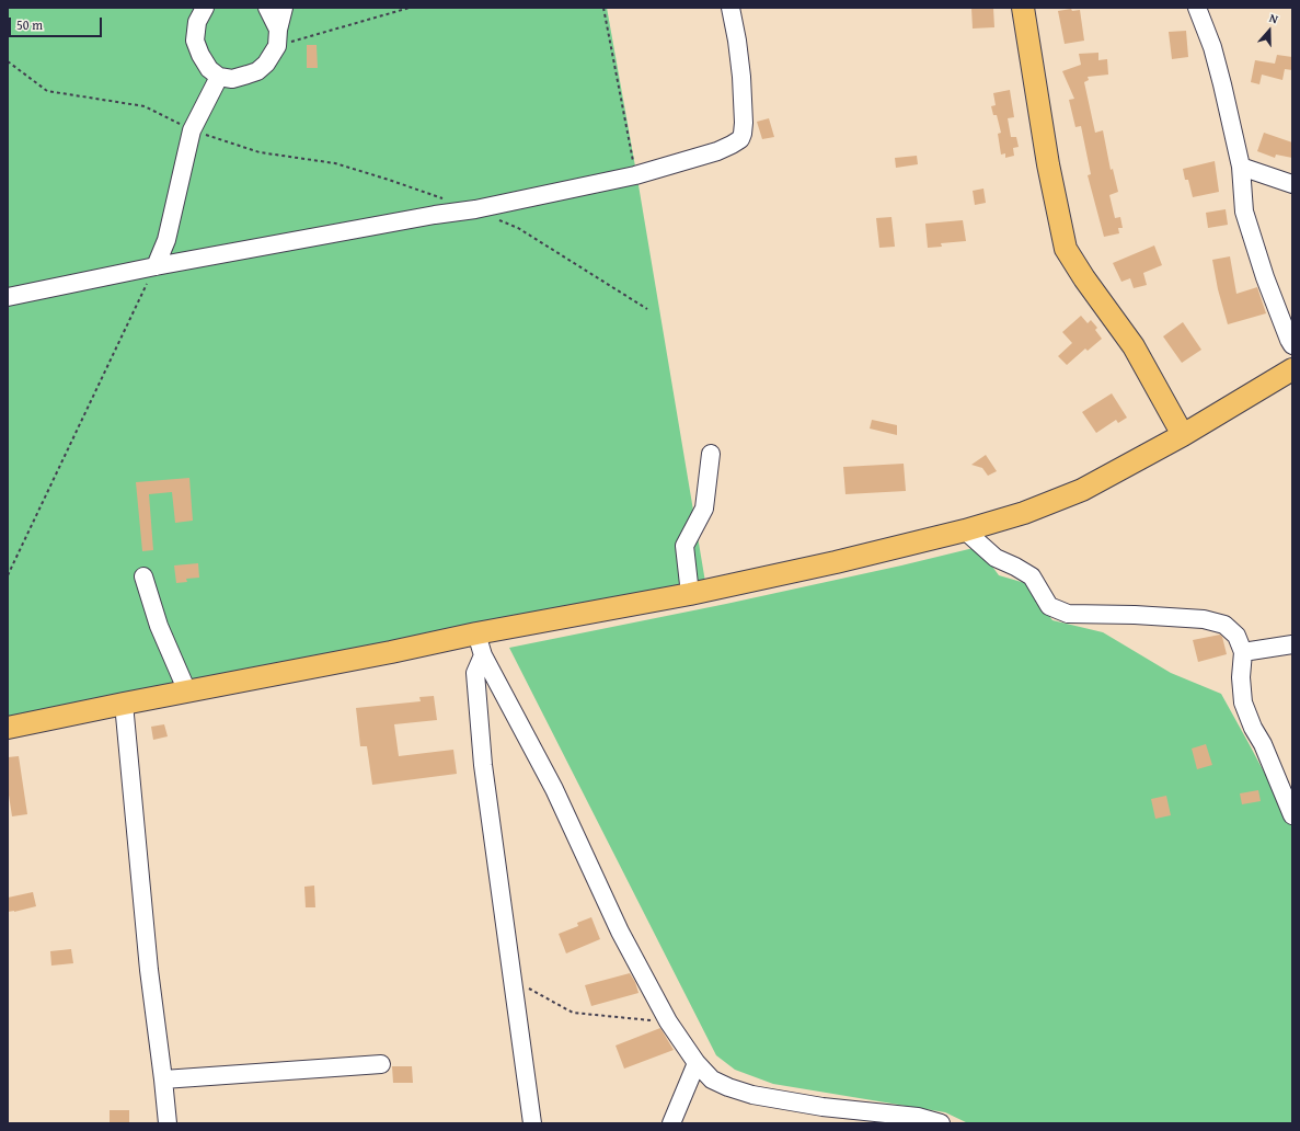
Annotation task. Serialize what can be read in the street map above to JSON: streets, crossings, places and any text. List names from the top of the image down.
{
  "scale_bar": "50 m",
  "north": "top"
}
